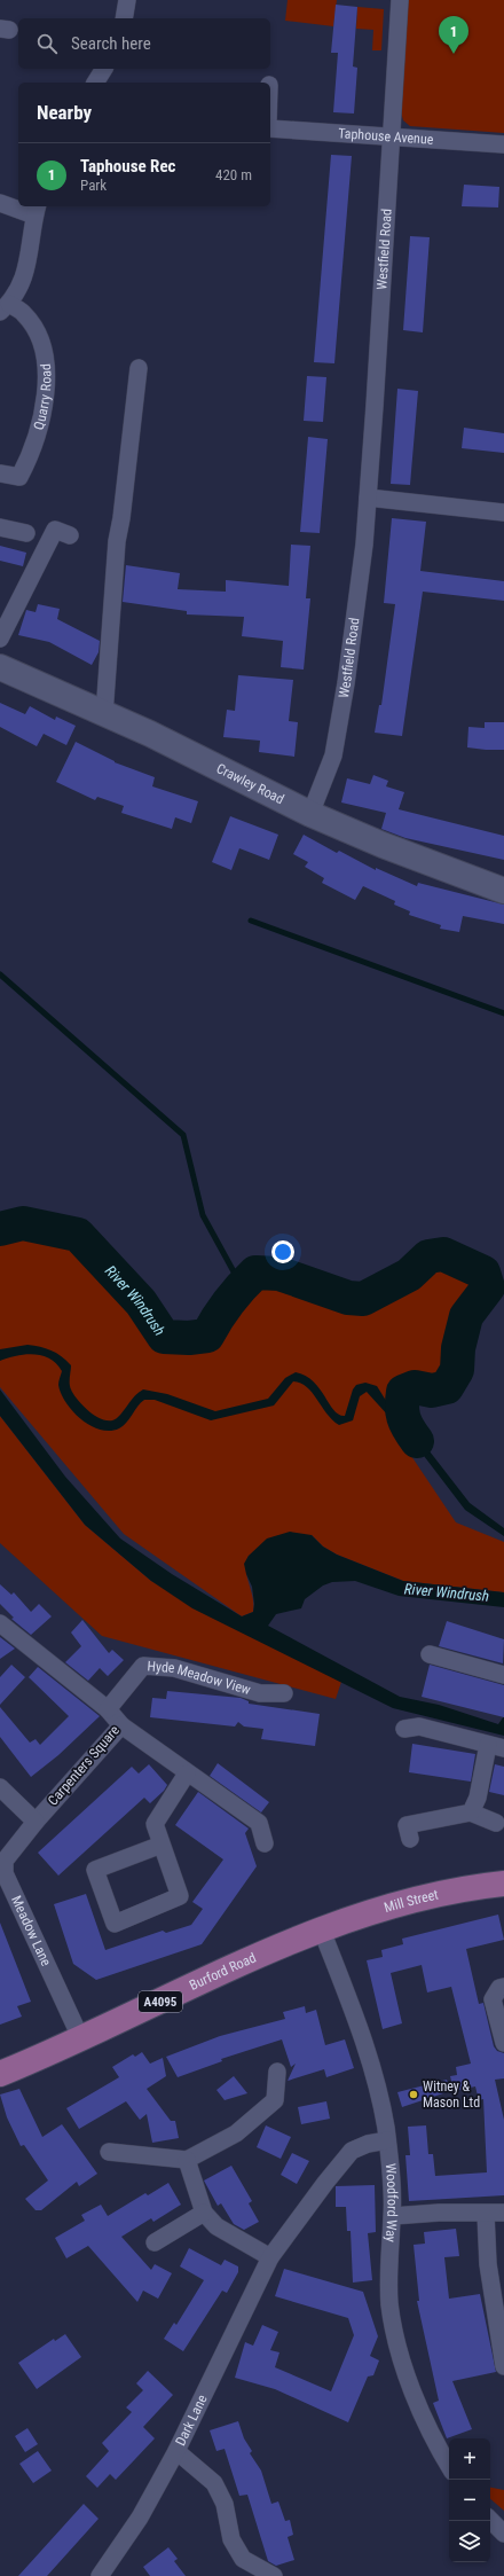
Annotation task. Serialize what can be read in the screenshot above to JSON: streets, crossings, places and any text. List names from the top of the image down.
{
  "streets": {
    "main road": ["Mill Street", "Burford Road", "A4095"],
    "street": [
      "Taphouse Avenue",
      "Westfield Road",
      "Quarry Road",
      "Crawley Road",
      "Hyde Meadow View",
      "Carpenters Square",
      "Meadow Lane",
      "Woodford Way",
      "Dark Lane"
    ]
  },
  "crossings": [
    ["Taphouse Avenue", "Westfield Road"],
    ["Westfield Road", "Crawley Road"],
    ["Hyde Meadow View", "Carpenters Square"],
    ["Carpenters Square", "Meadow Lane"],
    ["Mill Street", "Burford Road"],
    ["Mill Street", "Woodford Way"],
    ["Meadow Lane", "Burford Road"],
    ["Burford Road", "Woodford Way"],
    ["Woodford Way", "Dark Lane"]
  ],
  "water": ["River Windrush"],
  "places": ["Witney & Mason Ltd"],
  "page": {
    "pins": "1",
    "search": "Search here",
    "heading": "Nearby",
    "list": [
      {
        "mark": "1",
        "name": "Taphouse Rec",
        "note": "Park",
        "value": "420 m"
      }
    ],
    "map_buttons": ["+", "−"]
  }
}
